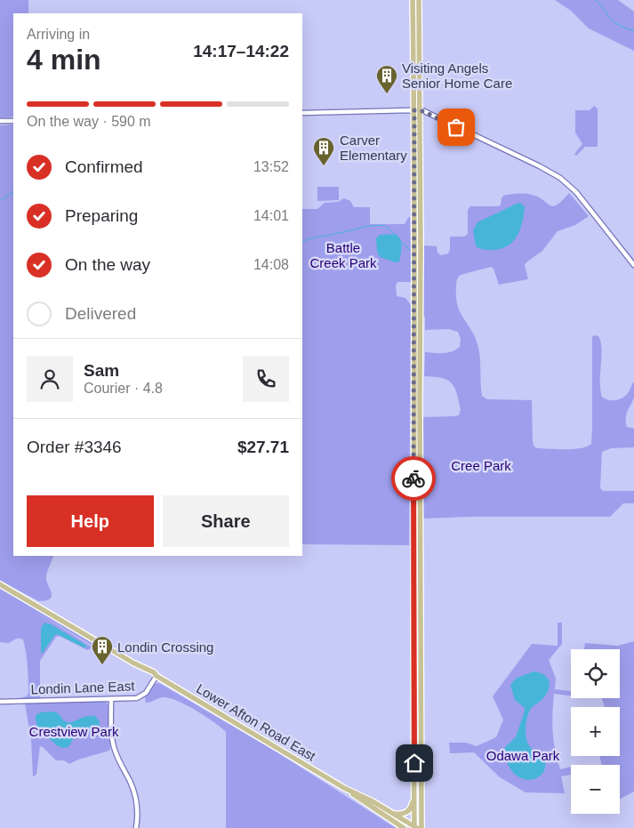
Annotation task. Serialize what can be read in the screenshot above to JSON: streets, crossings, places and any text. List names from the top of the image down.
{
  "streets": {
    "main road": ["Lower Afton Road East"],
    "street": ["Londin Lane East"]
  },
  "crossings": [
    ["Londin Lane East", "Lower Afton Road East"]
  ],
  "parks": [
    "Battle Creek Park",
    "Cree Park",
    "Crestview Park",
    "Odawa Park"
  ],
  "places": {
    "building": ["Visiting Angels Senior Home Care", "Carver Elementary", "Londin Crossing"]
  },
  "page": {
    "heading": ["4 min", "Arriving in", "14:17–14:22"],
    "panel": [
      "Sam",
      "Courier · 4.8",
      "Order #3346",
      "$27.71"
    ],
    "bar": "On the way · 590 m",
    "list": [
      ["Confirmed", "13:52"],
      ["Preparing", "14:01"],
      ["On the way", "14:08"],
      "Delivered"
    ],
    "buttons": ["Help", "Share"],
    "map_buttons": ["+", "−"]
  }
}
